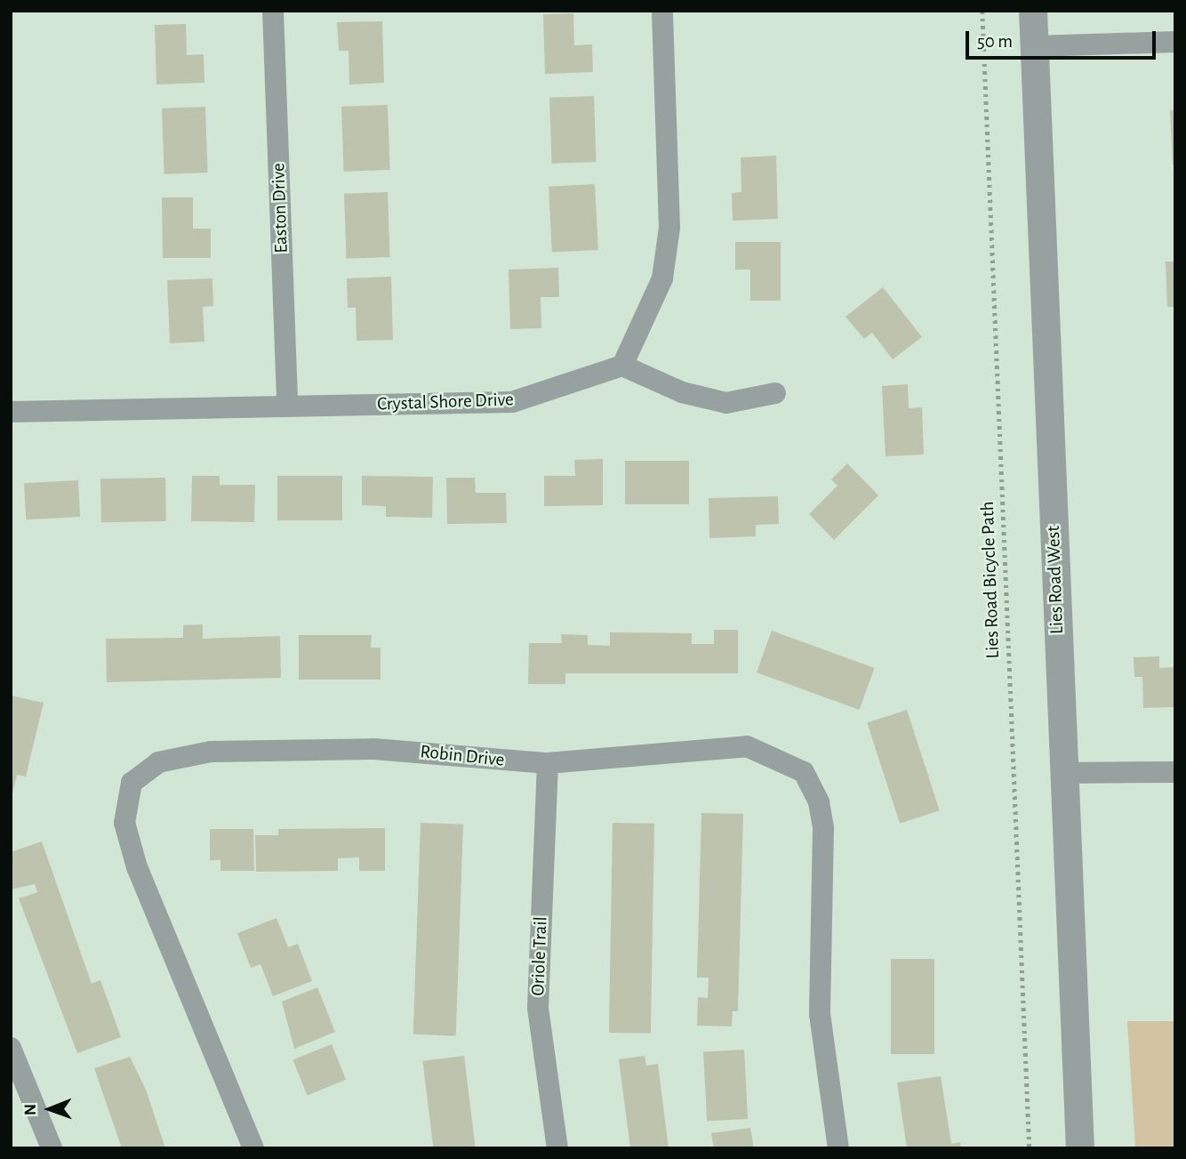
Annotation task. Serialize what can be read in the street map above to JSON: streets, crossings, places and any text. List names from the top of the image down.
{
  "streets": {
    "street": [
      "Easton Drive",
      "Crystal Shore Drive",
      "Lies Road West",
      "Robin Drive",
      "Oriole Trail"
    ],
    "path": ["Lies Road Bicycle Path"]
  },
  "crossings": [
    ["Easton Drive", "Crystal Shore Drive"],
    ["Robin Drive", "Oriole Trail"]
  ],
  "scale_bar": "50 m",
  "north": "left"
}
